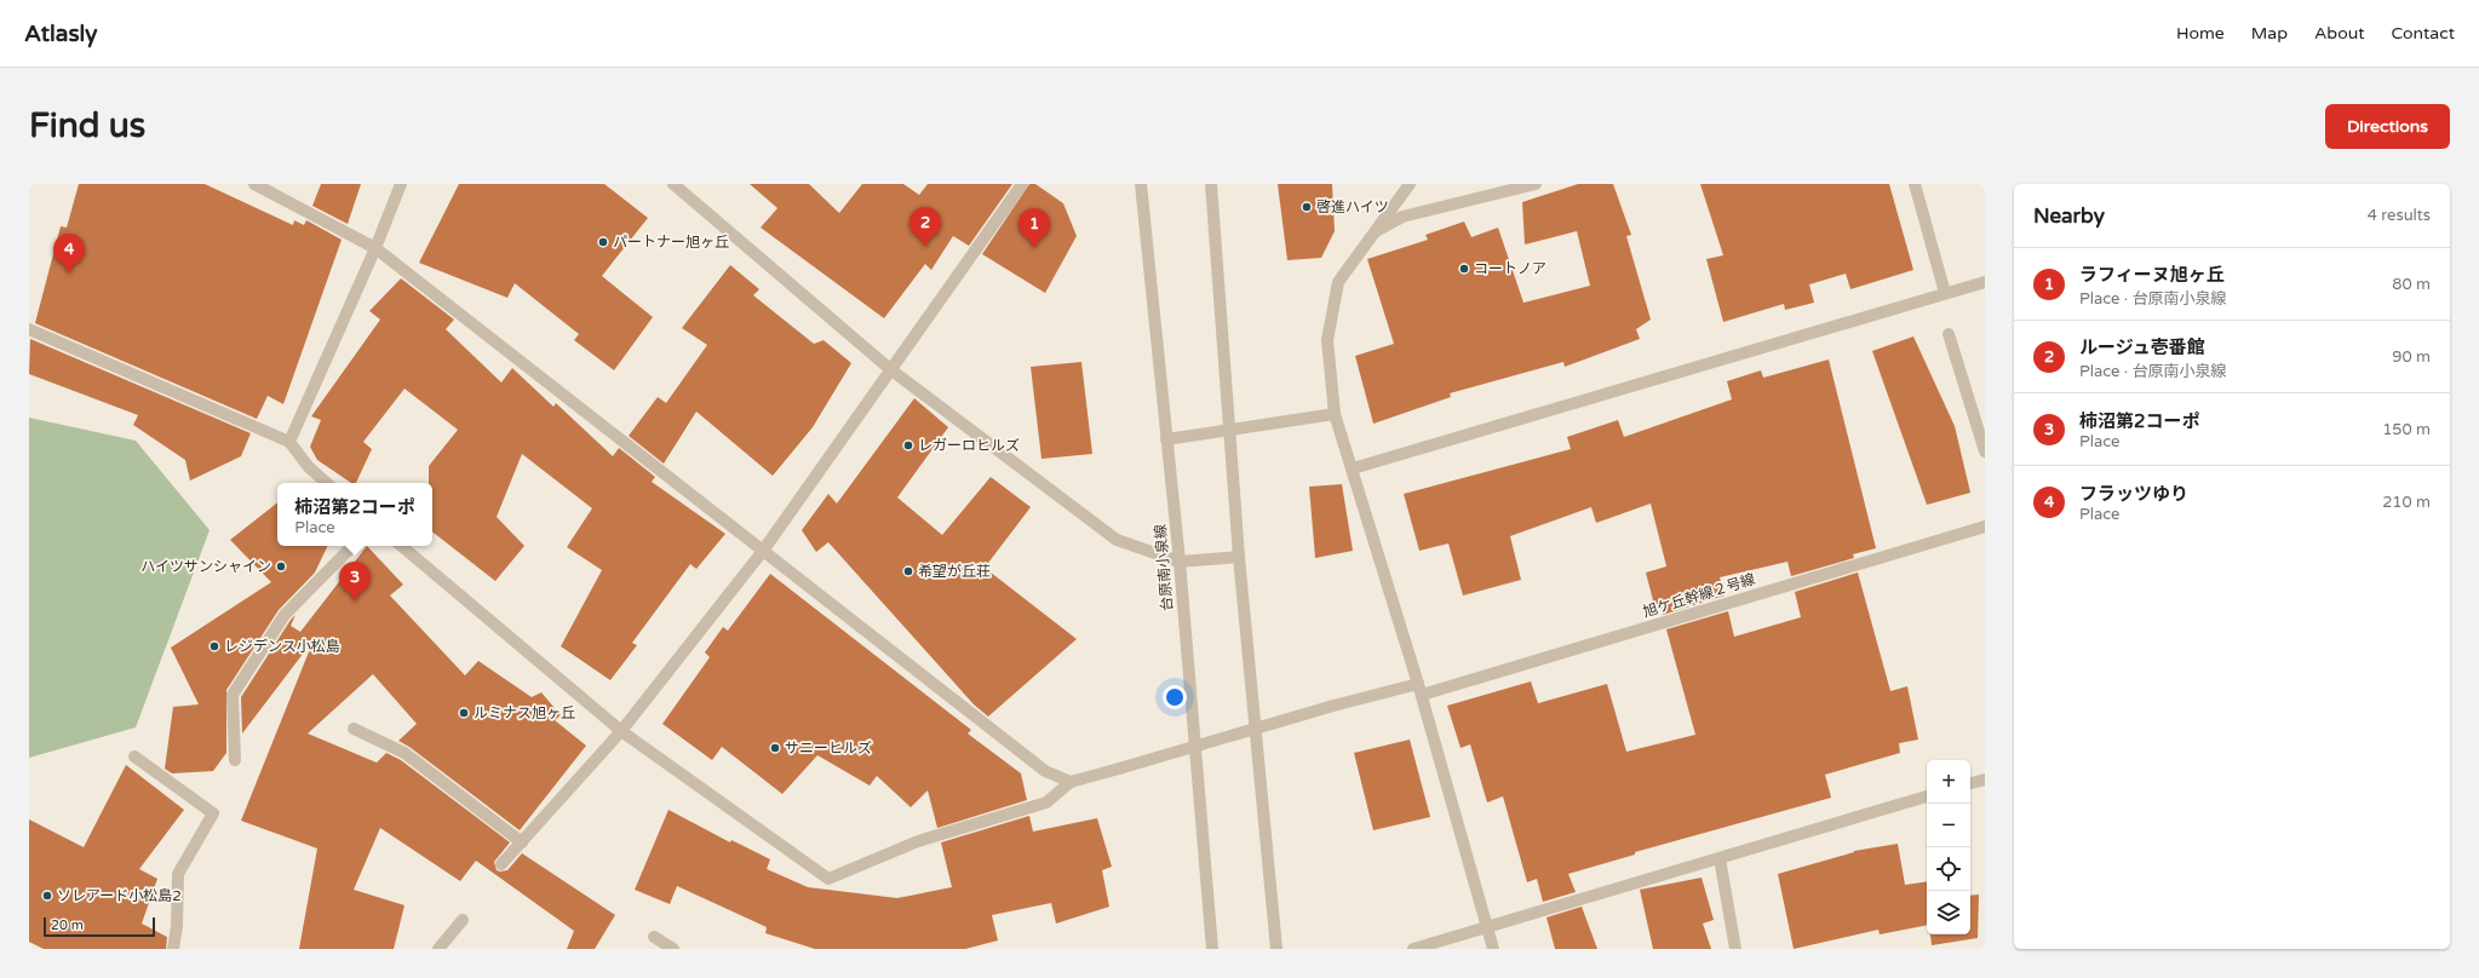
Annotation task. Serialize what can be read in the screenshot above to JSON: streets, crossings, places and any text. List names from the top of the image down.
{
  "streets": {
    "street": ["台原南小泉線", "旭ケ丘幹線２号線"]
  },
  "places": [
    "啓進ハイツ",
    "パートナー旭ヶ丘",
    "コートノア",
    "レガーロヒルズ",
    "ハイツサンシャイン",
    "希望が丘荘",
    "レジデンス小松島",
    "ルミナス旭ヶ丘",
    "サニーヒルズ",
    "ソレアード小松島2"
  ],
  "scale_bar": "20 m",
  "page": {
    "header": "Atlasly",
    "nav": [
      "Home",
      "Map",
      "About",
      "Contact"
    ],
    "buttons": "Directions",
    "title": "Find us",
    "heading": ["Nearby", "4 results"],
    "pins": [
      "2",
      "1",
      "4",
      "3"
    ],
    "list": [
      {
        "mark": "1",
        "name": "ラフィーヌ旭ヶ丘",
        "note": "Place · 台原南小泉線",
        "value": "80 m"
      },
      {
        "mark": "2",
        "name": "ルージュ壱番館",
        "note": "Place · 台原南小泉線",
        "value": "90 m"
      },
      {
        "mark": "3",
        "name": "柿沼第2コーポ",
        "note": "Place",
        "value": "150 m"
      },
      {
        "mark": "4",
        "name": "フラッツゆり",
        "note": "Place",
        "value": "210 m"
      }
    ],
    "popup": ["柿沼第2コーポ", "Place"],
    "map_buttons": ["+", "−"],
    "scale": "20 m"
  }
}
